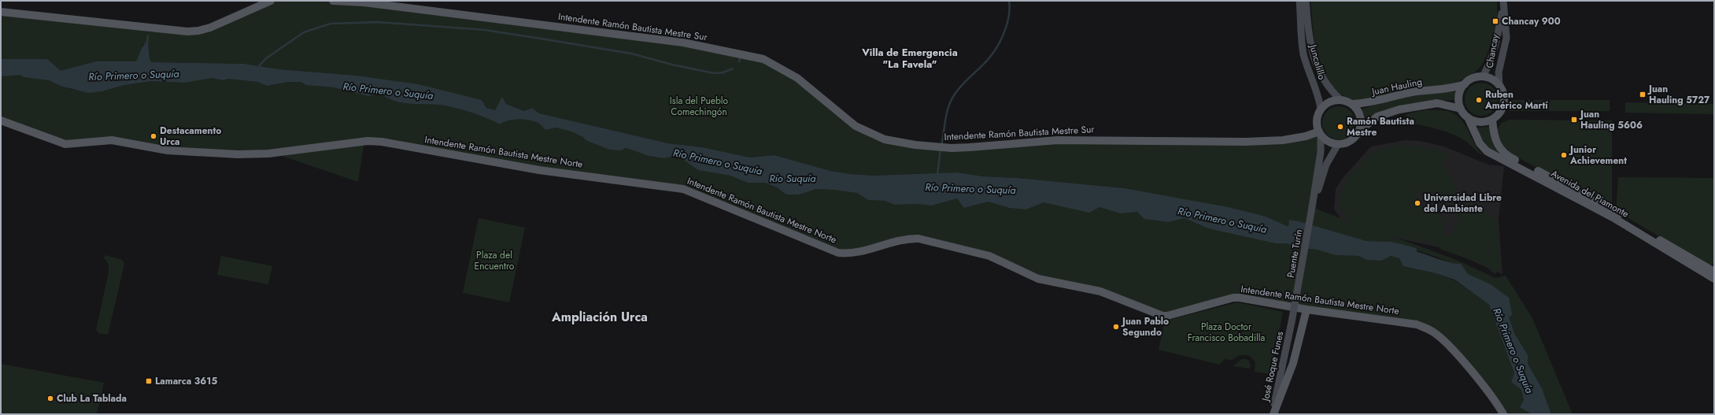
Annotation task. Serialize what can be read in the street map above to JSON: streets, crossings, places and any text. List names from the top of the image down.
{
  "streets": {
    "main road": [
      "Intendente Ramón Bautista Mestre Sur",
      "Chancay",
      "Juncalillo",
      "Juan Hauling",
      "Intendente Ramón Bautista Mestre Norte",
      "Avenida del Piamonte",
      "Puente Turín",
      "José Roque Funes"
    ]
  },
  "crossings": [
    ["Intendente Ramón Bautista Mestre Sur", "Juncalillo"],
    ["Intendente Ramón Bautista Mestre Sur", "Juan Hauling"],
    ["Intendente Ramón Bautista Mestre Sur", "Puente Turín"],
    ["Chancay", "Juan Hauling"],
    ["Chancay", "Avenida del Piamonte"],
    ["Juncalillo", "Juan Hauling"],
    ["Juncalillo", "Puente Turín"],
    ["Juan Hauling", "Avenida del Piamonte"],
    ["Juan Hauling", "Puente Turín"],
    ["Puente Turín", "José Roque Funes"]
  ],
  "districts": ["Villa de Emergencia \"La Favela\"", "Ampliación Urca"],
  "water": ["Río Primero o Suquía", "Río Suquía"],
  "parks": ["Isla del Pueblo Comechingón", "Plaza del Encuentro", "Plaza Doctor Francisco Bobadilla"],
  "places": {
    "transit": [
      "Chancay 900",
      "Juan Hauling 5727",
      "Juan Hauling 5606",
      "Lamarca 3615"
    ],
    "other": [
      "Ruben Américo Martí",
      "Ramón Bautista Mestre",
      "Destacamento Urca",
      "Junior Achievement",
      "Universidad Libre del Ambiente",
      "Juan Pablo Segundo",
      "Club La Tablada"
    ]
  }
}
